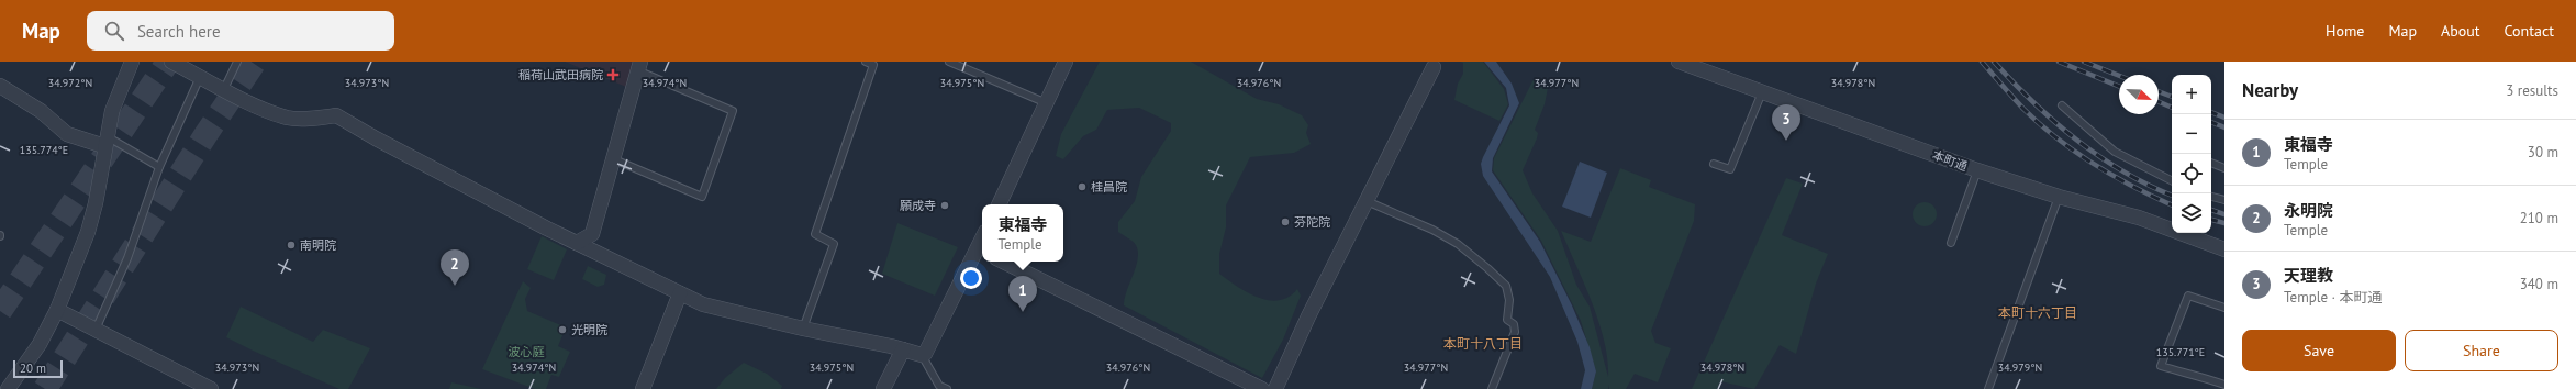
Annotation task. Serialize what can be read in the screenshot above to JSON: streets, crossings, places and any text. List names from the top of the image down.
{
  "streets": {
    "street": ["本町通"]
  },
  "districts": ["本町十六丁目", "本町十八丁目"],
  "parks": ["波心庭"],
  "places": {
    "health": ["稲荷山武田病院"],
    "other": [
      "桂昌院",
      "願成寺",
      "芬陀院",
      "南明院",
      "光明院"
    ]
  },
  "scale_bar": "20 m",
  "north": "bottom right",
  "page": {
    "header": "Map",
    "search": "Search here",
    "nav": [
      "Home",
      "Map",
      "About",
      "Contact"
    ],
    "heading": ["Nearby", "3 results"],
    "map_buttons": ["+", "−"],
    "pins": ["3", "2", "1"],
    "list": [
      {
        "mark": "1",
        "name": "東福寺",
        "note": "Temple",
        "value": "30 m"
      },
      {
        "mark": "2",
        "name": "永明院",
        "note": "Temple",
        "value": "210 m"
      },
      {
        "mark": "3",
        "name": "天理教",
        "note": "Temple · 本町通",
        "value": "340 m"
      }
    ],
    "popup": ["東福寺", "Temple"],
    "buttons": ["Save", "Share"],
    "scale": "20 m"
  },
  "coordinates": [
    "34.972°N",
    "34.973°N",
    "34.974°N",
    "34.975°N",
    "34.976°N",
    "34.977°N",
    "34.978°N",
    "135.774°E",
    "135.771°E",
    "34.979°N"
  ]
}
